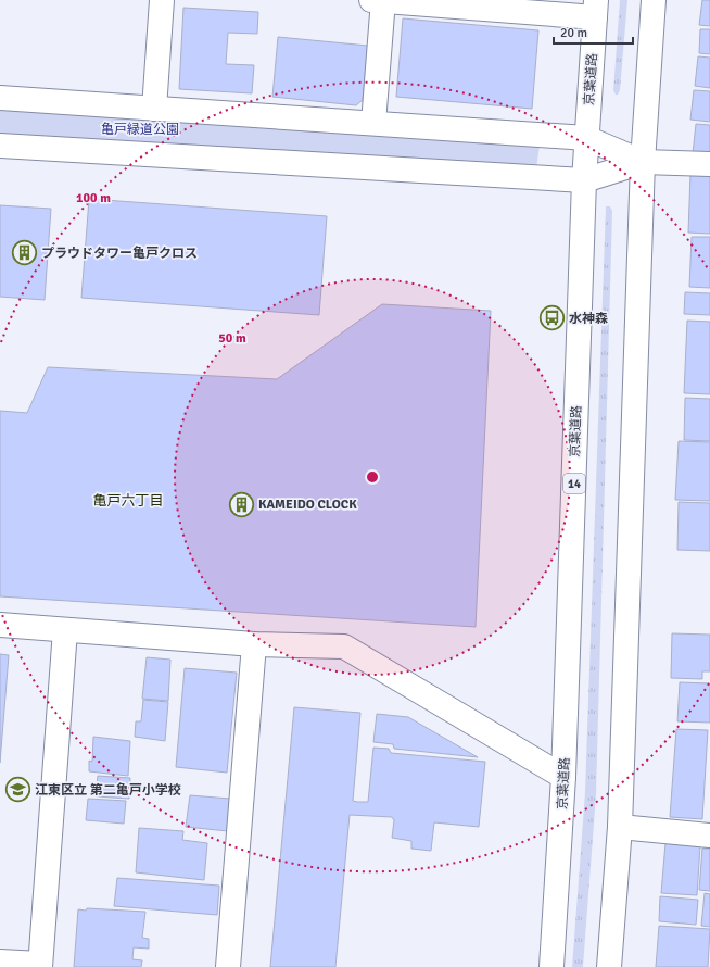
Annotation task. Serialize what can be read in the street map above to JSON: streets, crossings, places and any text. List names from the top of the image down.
{
  "streets": {
    "main road": ["京葉道路", "14"]
  },
  "districts": ["亀戸六丁目"],
  "parks": ["亀戸緑道公園"],
  "places": {
    "building": ["プラウドタワー亀戸クロス", "KAMEIDO CLOCK"],
    "bus stop": ["水神森"],
    "school or university": ["江東区立 第二亀戸小学校"]
  },
  "scale_bar": "20 m",
  "rings": ["100 m", "50 m"]
}
